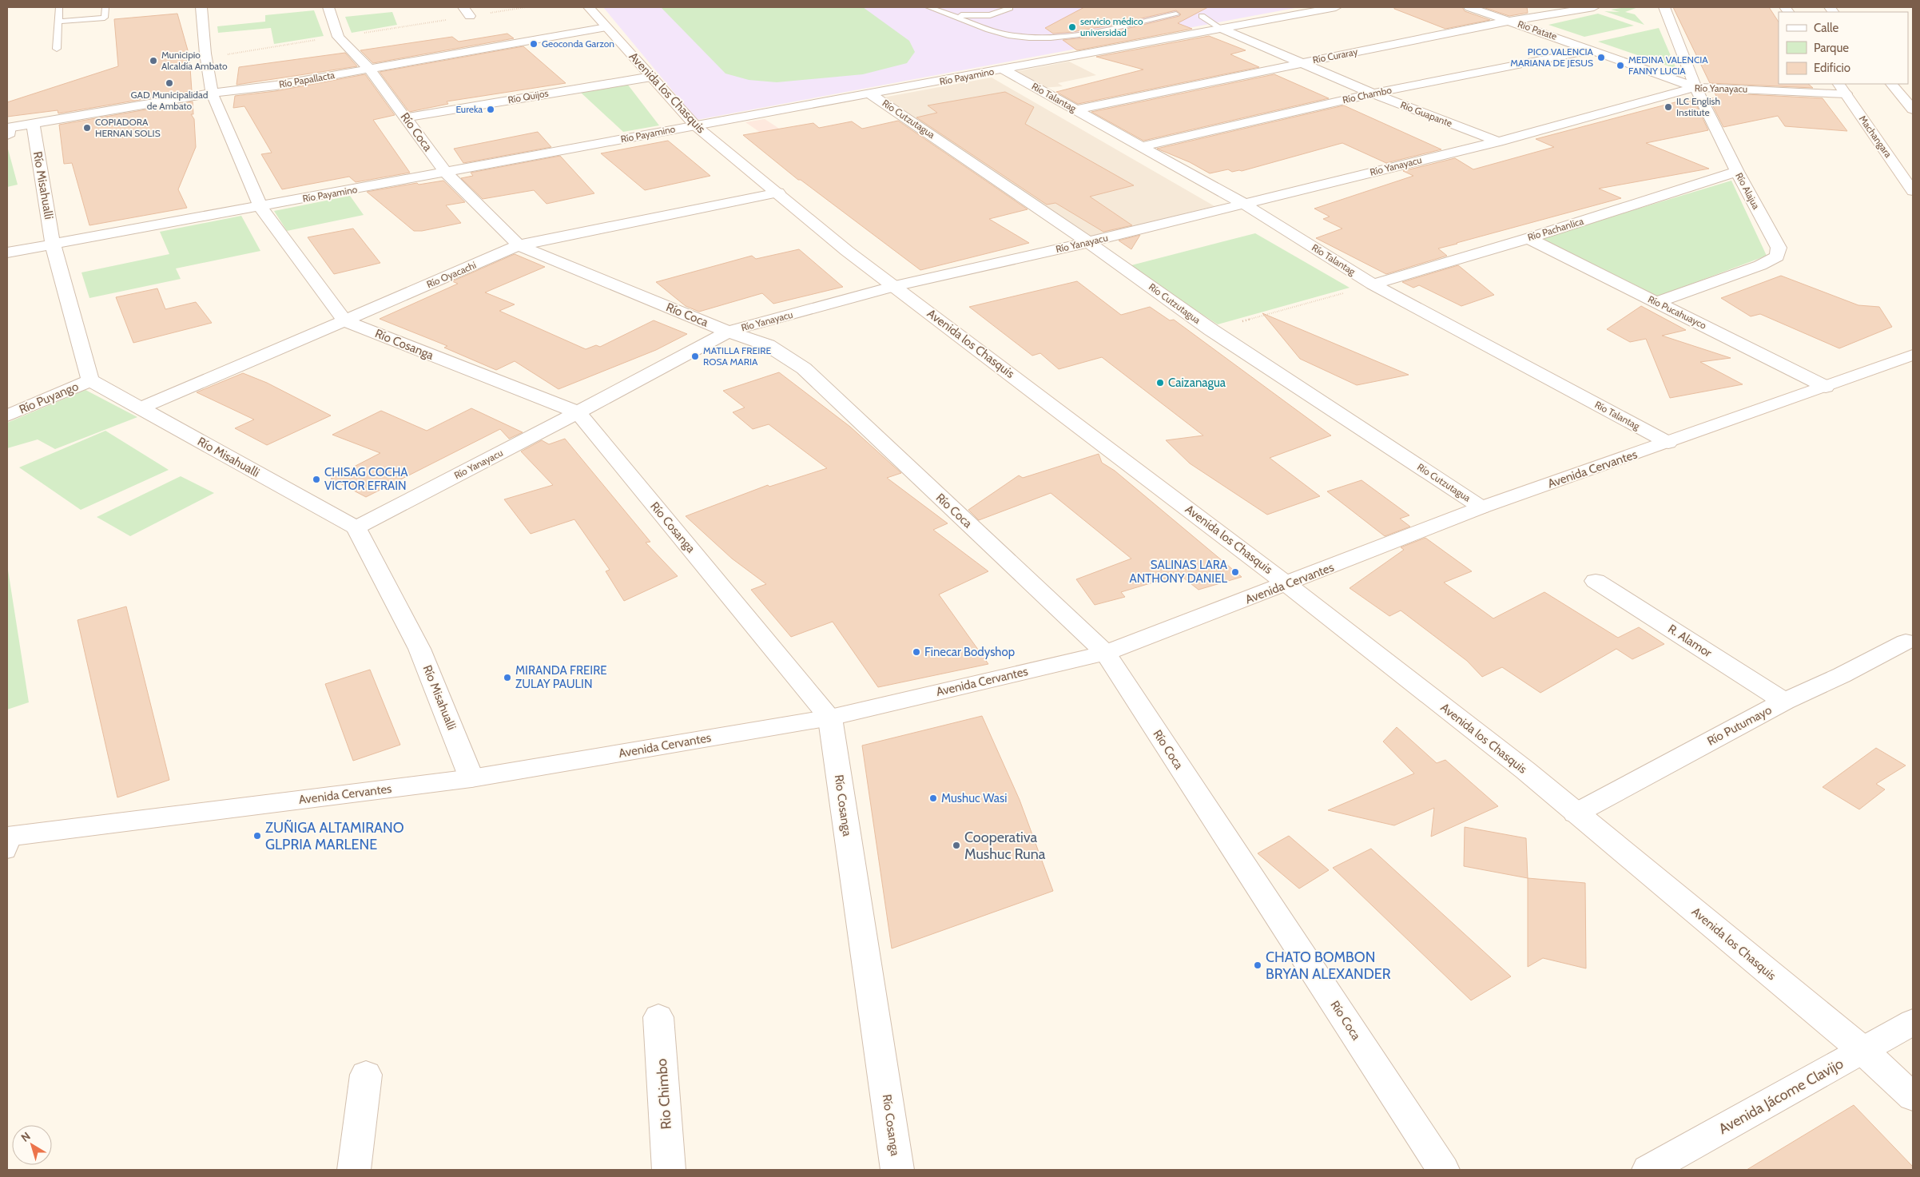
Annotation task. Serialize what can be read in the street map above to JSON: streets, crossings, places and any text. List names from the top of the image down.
{
  "streets": {
    "street": [
      "Rio Patate",
      "Río Curaray",
      "Río Payamino",
      "Río Papallacta",
      "Río Yanayacu",
      "Avenida los Chasquis",
      "Río Chambo",
      "Río Quijos",
      "Río Talantag",
      "Río Guapante",
      "Río Cutzutagua",
      "Río Coca",
      "Machangara",
      "Río Misahualli",
      "Río Alajua",
      "Río Pachanlica",
      "Río Oyacachi",
      "Río Pucahuayco",
      "Río Cosanga",
      "Río Puyango",
      "Avenida Cervantes",
      "R. Alamor",
      "Río Putumayo",
      "Rio Chimbo",
      "Avenida Jácome Clavijo"
    ]
  },
  "crossings": [
    ["Rio Patate", "Río Curaray"],
    ["Rio Patate", "Río Yanayacu"],
    ["Rio Patate", "Río Chambo"],
    ["Rio Patate", "Río Alajua"],
    ["Río Curaray", "Río Talantag"],
    ["Río Curaray", "Río Guapante"],
    ["Río Payamino", "Avenida los Chasquis"],
    ["Río Payamino", "Río Talantag"],
    ["Río Payamino", "Río Guapante"],
    ["Río Payamino", "Río Cutzutagua"],
    ["Río Payamino", "Río Coca"],
    ["Río Payamino", "Río Misahualli"],
    ["Río Papallacta", "Avenida los Chasquis"],
    ["Río Papallacta", "Río Coca"],
    ["Río Papallacta", "Río Misahualli"],
    ["Río Yanayacu", "Avenida los Chasquis"],
    ["Río Yanayacu", "Río Talantag"],
    ["Río Yanayacu", "Río Guapante"],
    ["Río Yanayacu", "Río Cutzutagua"],
    ["Río Yanayacu", "Río Coca"],
    ["Río Yanayacu", "Machangara"],
    ["Río Yanayacu", "Río Misahualli"],
    ["Río Yanayacu", "Río Alajua"],
    ["Río Yanayacu", "Río Cosanga"],
    ["Avenida los Chasquis", "Río Quijos"],
    ["Avenida los Chasquis", "Río Oyacachi"],
    ["Avenida los Chasquis", "Avenida Cervantes"],
    ["Avenida los Chasquis", "Río Putumayo"],
    ["Avenida los Chasquis", "Avenida Jácome Clavijo"],
    ["Río Chambo", "Río Talantag"],
    ["Río Chambo", "Río Guapante"],
    ["Río Quijos", "Río Coca"],
    ["Río Talantag", "Río Pachanlica"],
    ["Río Talantag", "Avenida Cervantes"],
    ["Río Cutzutagua", "Avenida Cervantes"],
    ["Río Coca", "Río Oyacachi"],
    ["Río Coca", "Avenida Cervantes"],
    ["Río Misahualli", "Río Oyacachi"],
    ["Río Misahualli", "Río Puyango"],
    ["Río Misahualli", "Avenida Cervantes"],
    ["Río Alajua", "Río Pachanlica"],
    ["Río Alajua", "Río Pucahuayco"],
    ["Río Pachanlica", "Río Pucahuayco"],
    ["Río Oyacachi", "Río Cosanga"],
    ["Río Pucahuayco", "Avenida Cervantes"],
    ["Río Cosanga", "Avenida Cervantes"],
    ["R. Alamor", "Río Putumayo"]
  ],
  "places": [
    "servicio médico universidad",
    "Geoconda Garzon",
    "PICO VALENCIA MARIANA DE JESUS",
    "Municipio Alcaldía Ambato",
    "MEDINA VALENCIA FANNY LUCIA",
    "GAD Municipalidad de Ambato",
    "ILC English Institute",
    "Eureka",
    "COPIADORA HERNAN SOLIS",
    "MATILLA FREIRE ROSA MARIA",
    "Caizanagua",
    "CHISAG COCHA VICTOR EFRAIN",
    "SALINAS LARA ANTHONY DANIEL",
    "Finecar Bodyshop",
    "MIRANDA FREIRE ZULAY PAULIN",
    "Mushuc Wasi",
    "ZUÑIGA ALTAMIRANO GLPRIA MARLENE",
    "Cooperativa Mushuc Runa",
    "CHATO BOMBON BRYAN ALEXANDER"
  ],
  "legend": ["Calle", "Parque", "Edificio"],
  "north": "top left"
}
